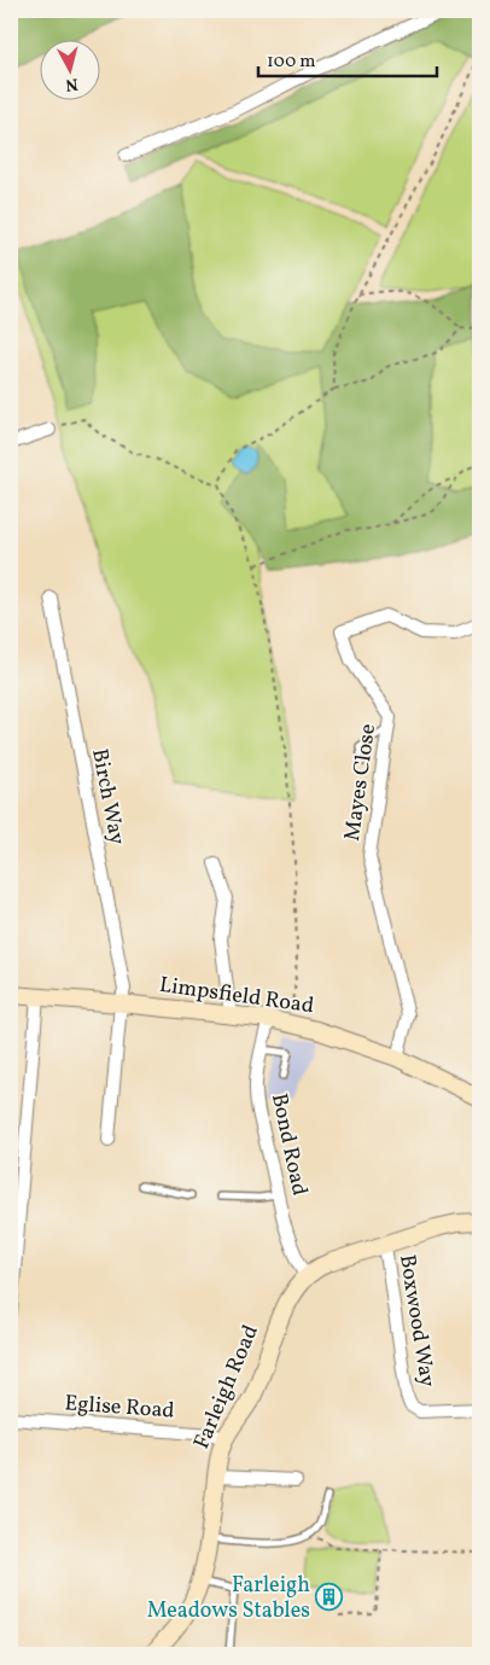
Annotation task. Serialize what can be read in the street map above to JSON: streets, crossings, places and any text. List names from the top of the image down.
{
  "streets": {
    "street": [
      "Mayes Close",
      "Birch Way",
      "Limpsfield Road",
      "Bond Road",
      "Boxwood Way",
      "Farleigh Road",
      "Eglise Road"
    ]
  },
  "crossings": [
    ["Mayes Close", "Limpsfield Road"],
    ["Birch Way", "Limpsfield Road"],
    ["Limpsfield Road", "Bond Road"],
    ["Bond Road", "Farleigh Road"],
    ["Boxwood Way", "Farleigh Road"],
    ["Farleigh Road", "Eglise Road"]
  ],
  "places": {
    "building": ["Farleigh Meadows Stables"]
  },
  "scale_bar": "100 m",
  "north": "bottom"
}
